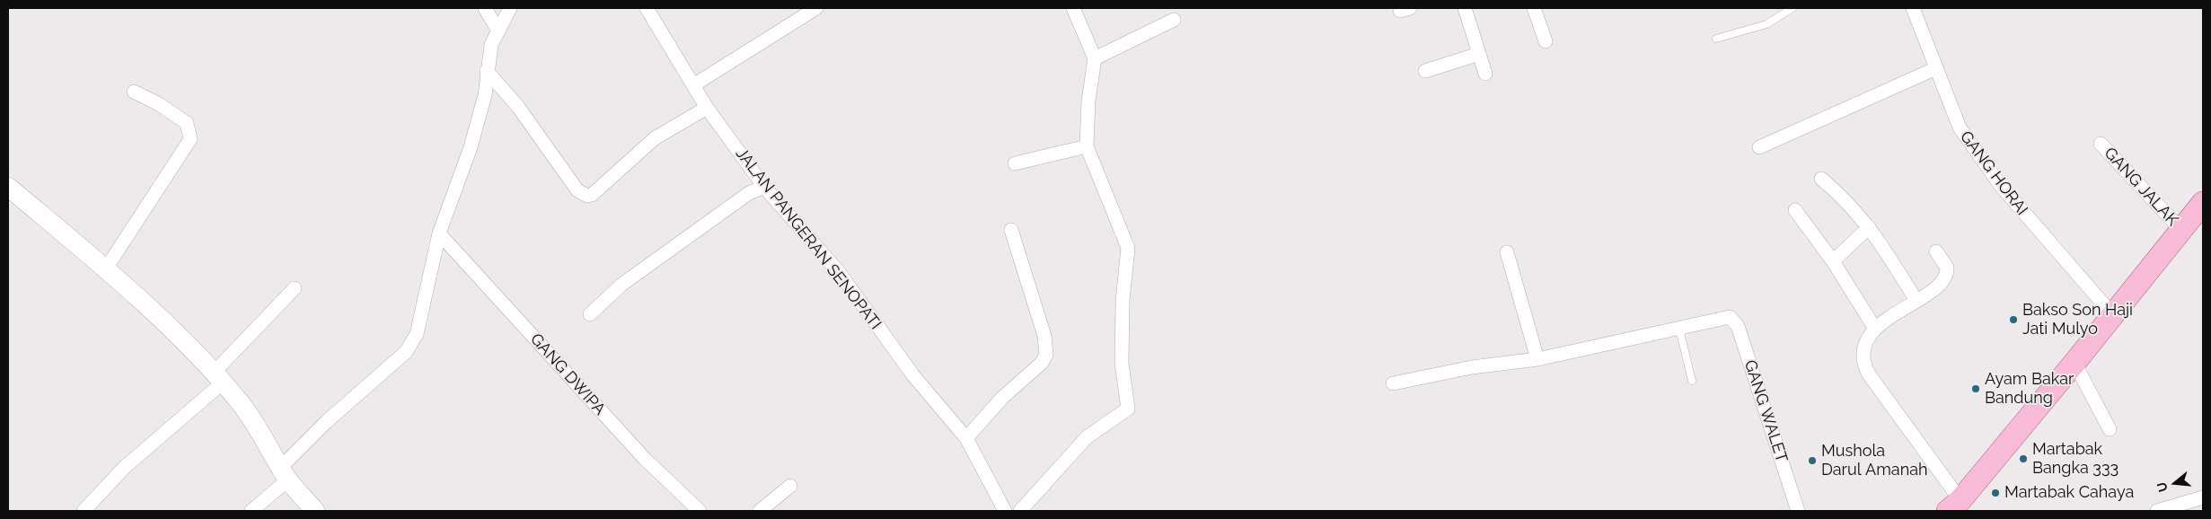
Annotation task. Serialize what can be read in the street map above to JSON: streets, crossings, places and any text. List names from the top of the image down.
{
  "streets": {
    "street": [
      "GANG HORAI",
      "GANG JALAK",
      "JALAN PANGERAN SENOPATI",
      "GANG DWIPA",
      "GANG WALET"
    ]
  },
  "places": [
    "Bakso Son Haji Jati Mulyo",
    "Ayam Bakar Bandung",
    "Martabak Bangka 333",
    "Mushola Darul Amanah",
    "Martabak Cahaya"
  ],
  "north": "left"
}
